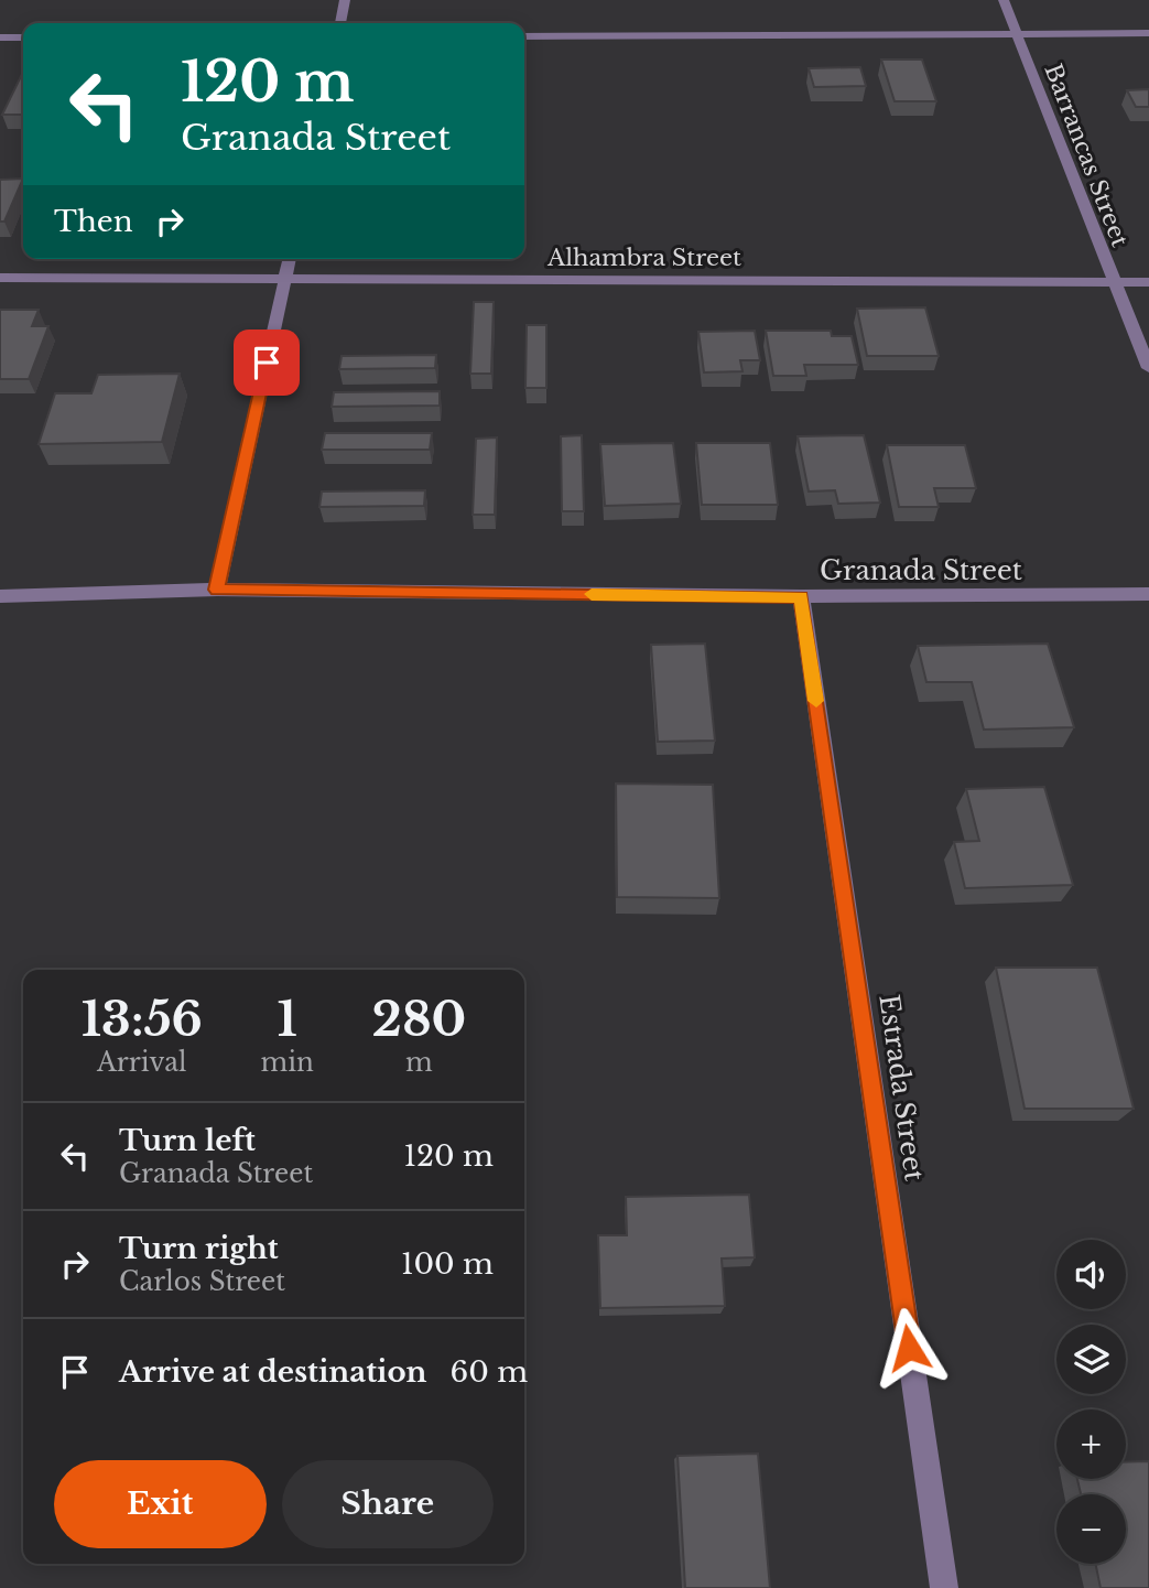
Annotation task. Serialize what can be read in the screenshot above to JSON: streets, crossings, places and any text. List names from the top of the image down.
{
  "streets": {
    "street": [
      "Barrancas Street",
      "Alhambra Street",
      "Granada Street",
      "Estrada Street"
    ]
  },
  "crossings": [
    ["Barrancas Street", "Alhambra Street"],
    ["Granada Street", "Estrada Street"]
  ],
  "page": {
    "turn": ["120 m", "Granada Street"],
    "then": "Then",
    "eta": [
      "13:56",
      "Arrival",
      "1",
      "min",
      "280",
      "m"
    ],
    "list": [
      {
        "name": "Turn left",
        "note": "Granada Street",
        "value": "120 m"
      },
      {
        "name": "Turn right",
        "note": "Carlos Street",
        "value": "100 m"
      },
      {
        "name": "Arrive at destination",
        "value": "60 m"
      }
    ],
    "map_buttons": ["+", "−"],
    "buttons": ["Exit", "Share"]
  }
}
